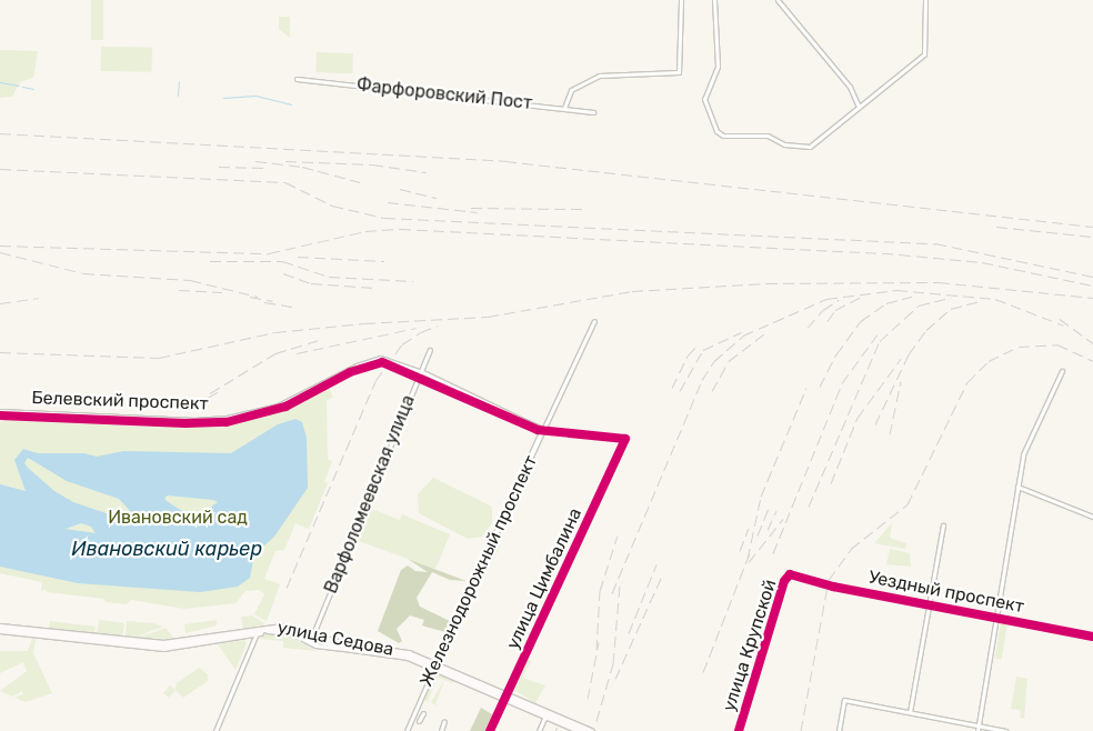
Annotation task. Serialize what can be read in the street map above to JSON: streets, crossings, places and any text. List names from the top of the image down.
{
  "streets": {
    "main road": ["улица Седова"],
    "street": [
      "Фарфоровский Пост",
      "Белевский проспект",
      "Варфоломеевская улица",
      "Железнодорожный проспект",
      "улица Цимбалина",
      "Уездный проспект",
      "улица Крупской"
    ]
  },
  "crossings": [
    ["Белевский проспект", "Варфоломеевская улица"],
    ["Белевский проспект", "Железнодорожный проспект"],
    ["Белевский проспект", "улица Цимбалина"],
    ["Варфоломеевская улица", "улица Седова"],
    ["Железнодорожный проспект", "улица Седова"],
    ["улица Цимбалина", "улица Седова"],
    ["Уездный проспект", "улица Крупской"]
  ],
  "water": ["Ивановский карьер"],
  "parks": ["Ивановский сад"]
}
